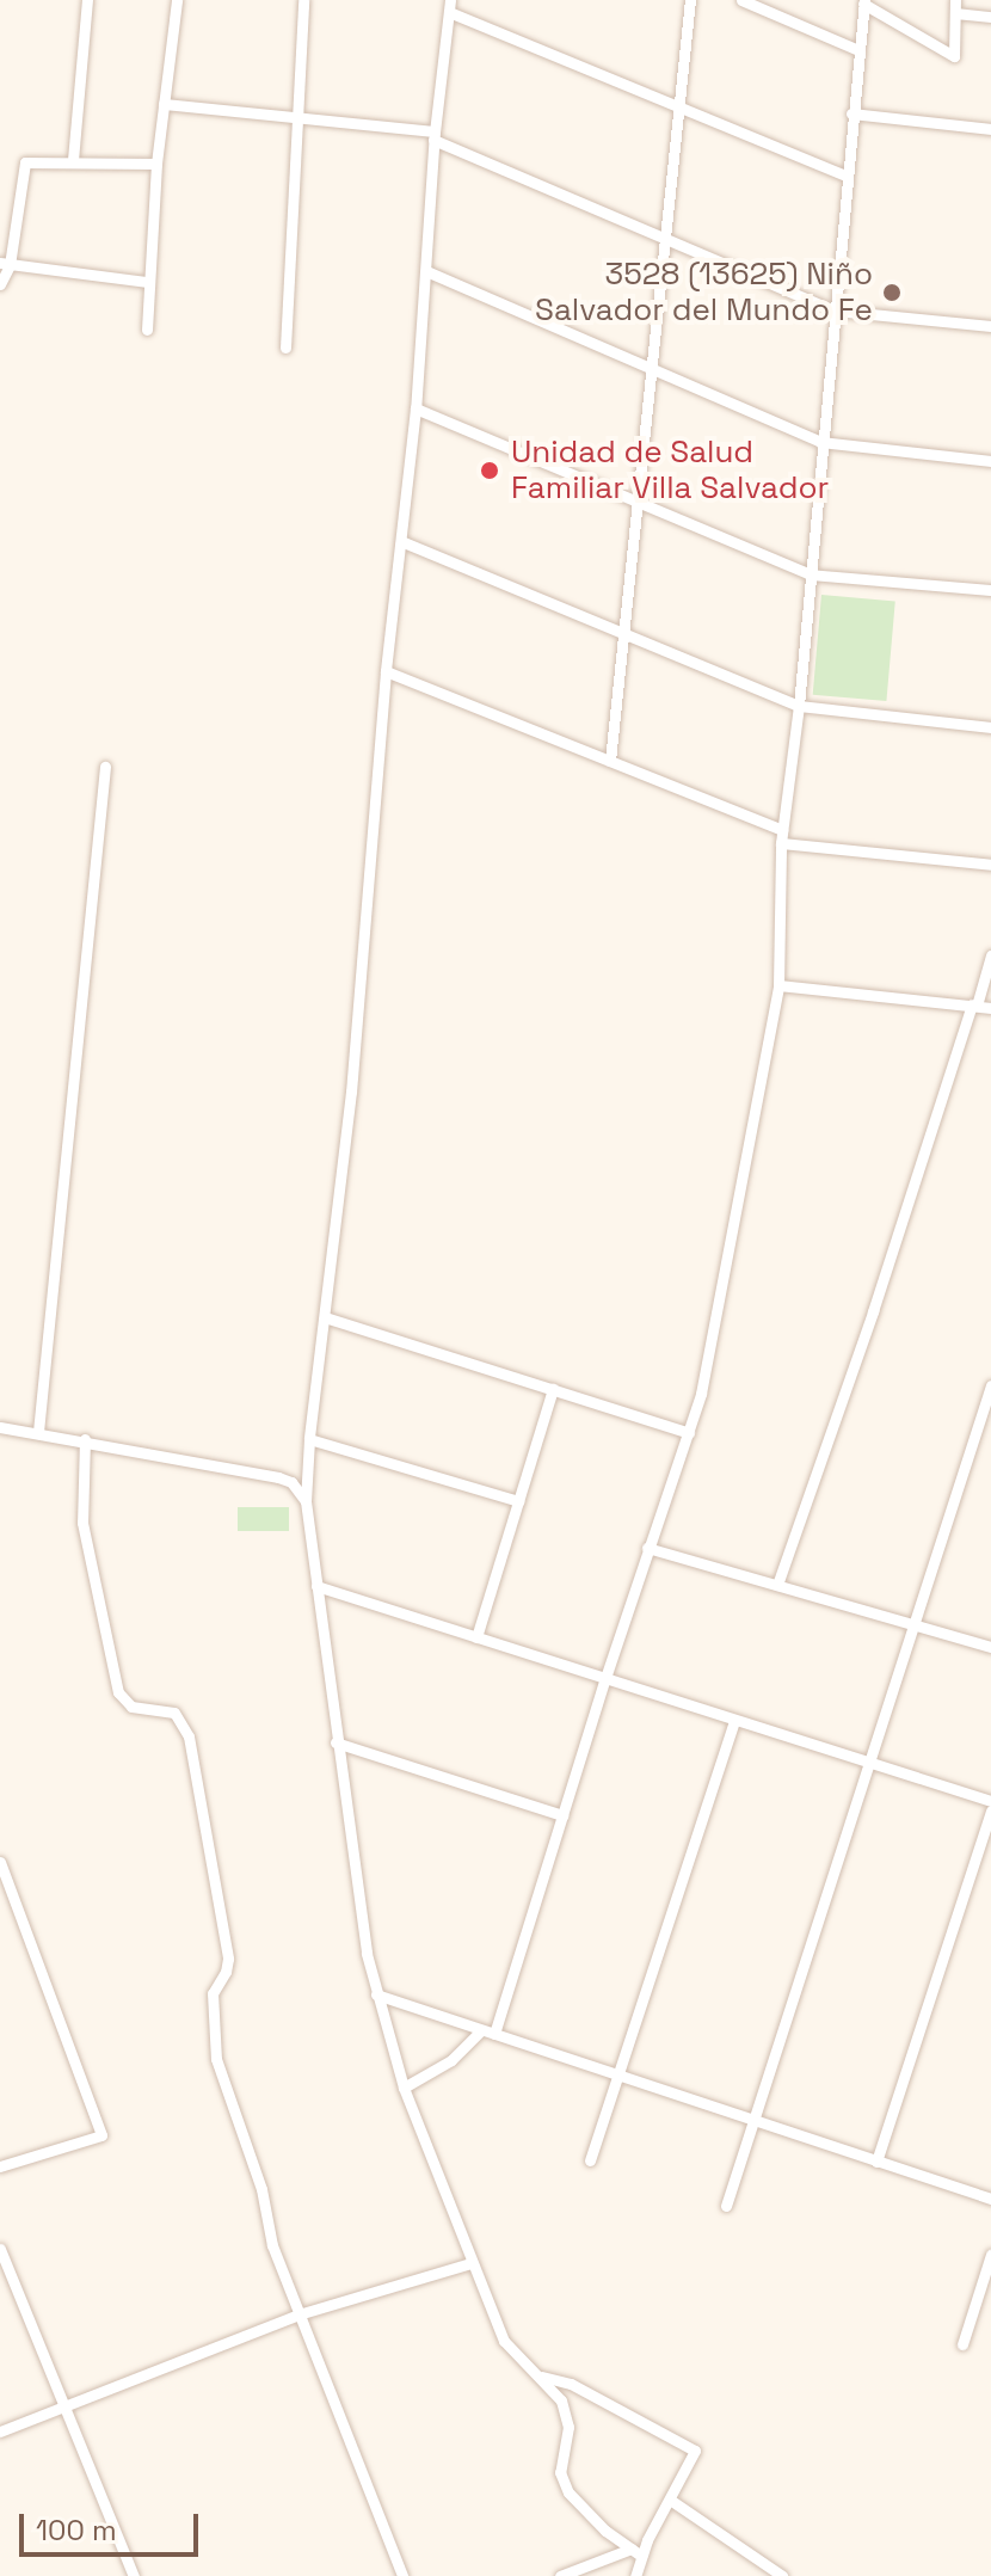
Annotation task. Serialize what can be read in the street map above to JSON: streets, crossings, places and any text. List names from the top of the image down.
{
  "places": ["3528 (13625) Niño Salvador del Mundo Fe", "Unidad de Salud Familiar Villa Salvador"],
  "scale_bar": "100 m"
}
